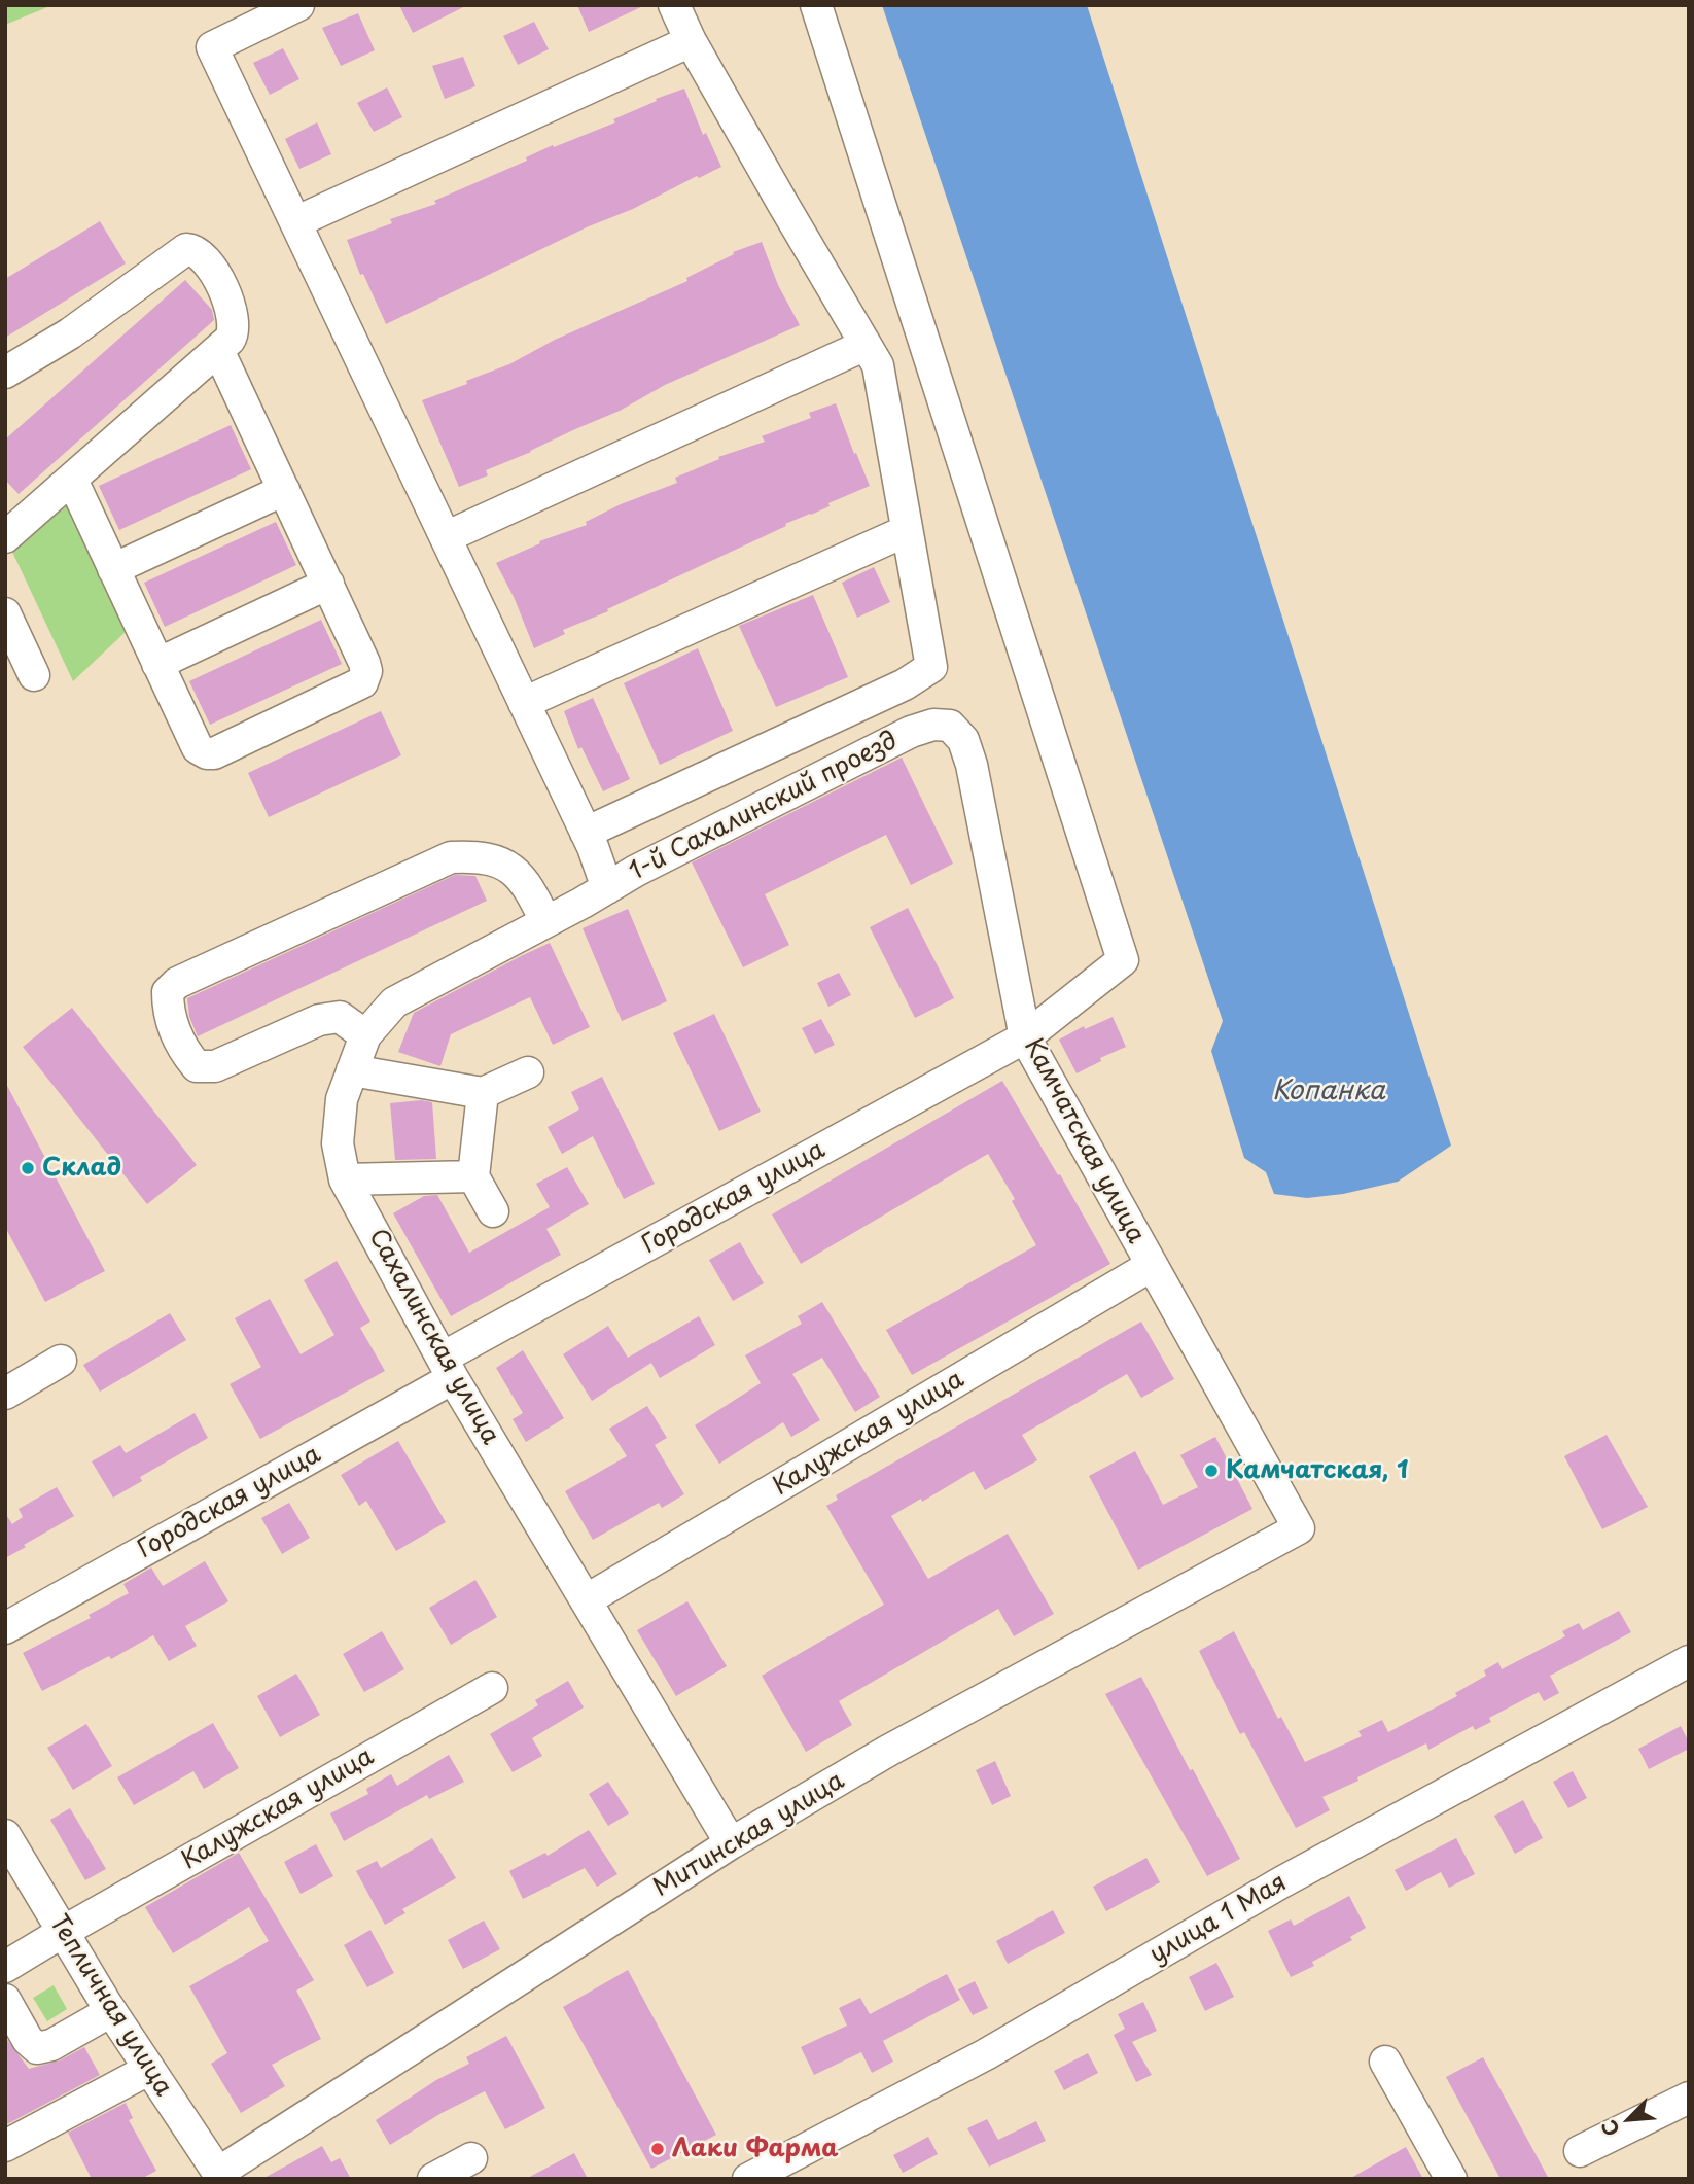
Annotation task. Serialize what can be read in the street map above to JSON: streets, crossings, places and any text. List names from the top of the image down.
{
  "streets": {
    "street": [
      "1-й Сахалинский проезд",
      "Камчатская улица",
      "Городская улица",
      "Сахалинская улица",
      "Калужская улица",
      "Митинская улица",
      "улица 1 Мая",
      "Тепличная улица"
    ]
  },
  "crossings": [
    ["1-й Сахалинский проезд", "Камчатская улица"],
    ["1-й Сахалинский проезд", "Сахалинская улица"],
    ["Камчатская улица", "Городская улица"],
    ["Камчатская улица", "Калужская улица"],
    ["Камчатская улица", "Митинская улица"],
    ["Городская улица", "Сахалинская улица"],
    ["Сахалинская улица", "Калужская улица"],
    ["Сахалинская улица", "Митинская улица"],
    ["Калужская улица", "Тепличная улица"],
    ["Митинская улица", "Тепличная улица"]
  ],
  "water": ["Копанка"],
  "places": ["Склад", "Камчатская, 1", "Лаки Фарма"],
  "north": "bottom left"
}
